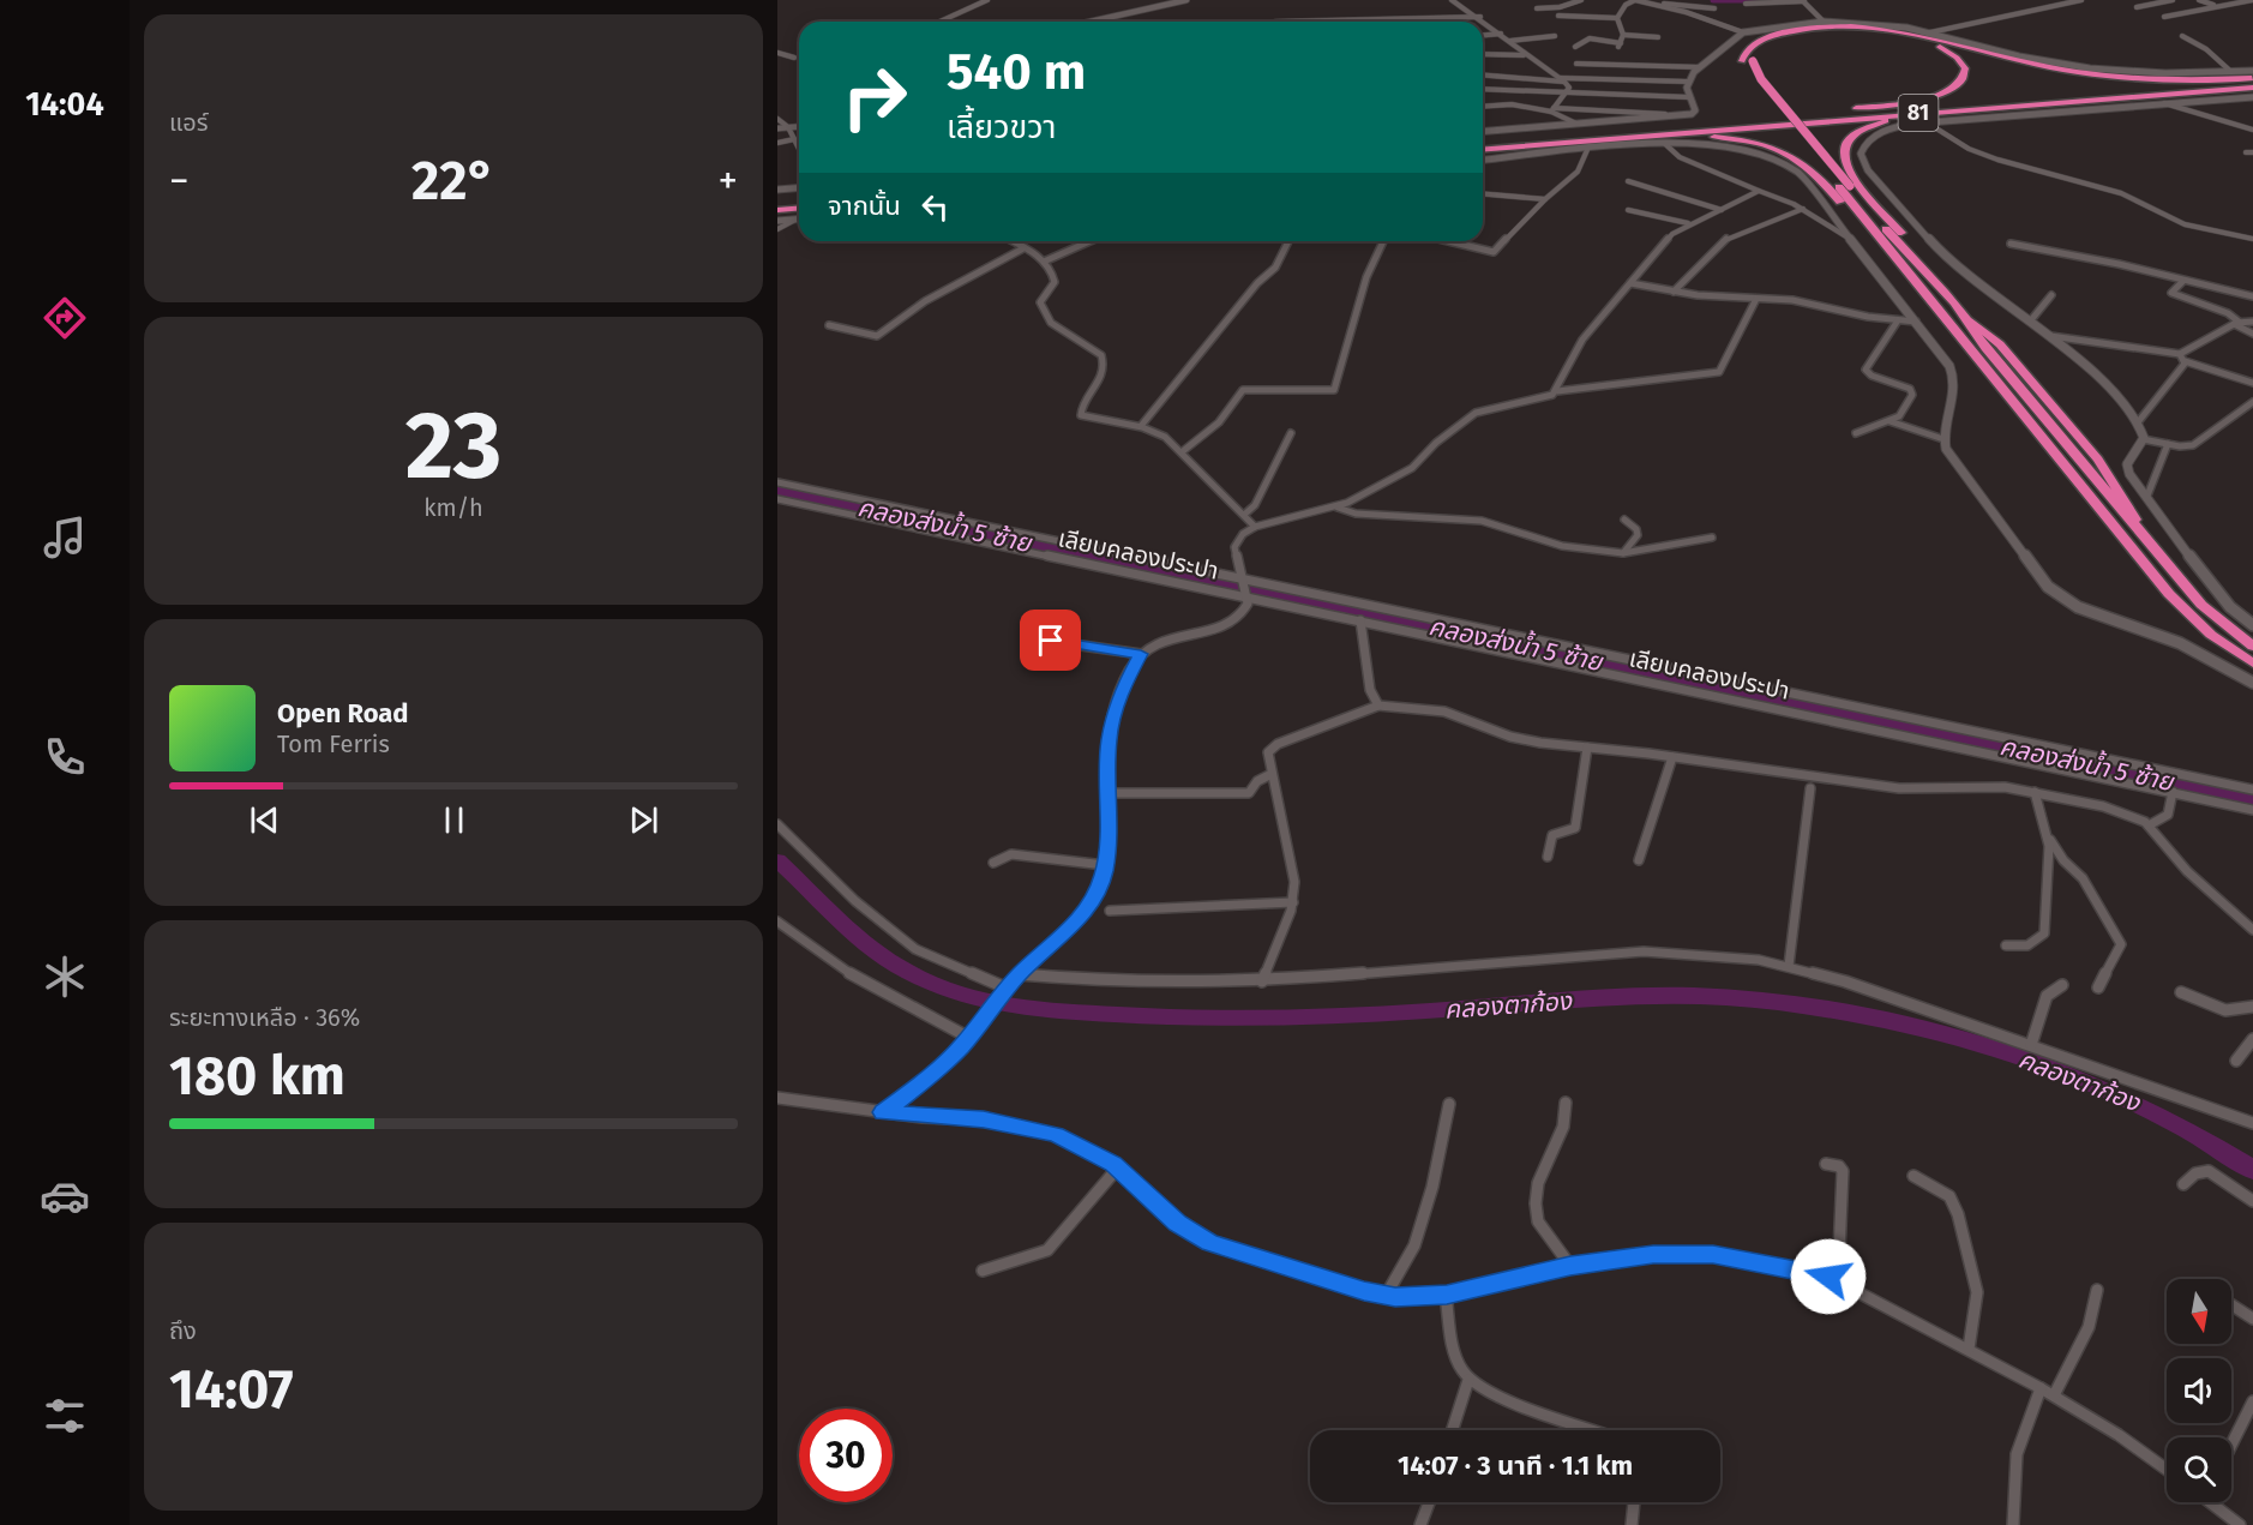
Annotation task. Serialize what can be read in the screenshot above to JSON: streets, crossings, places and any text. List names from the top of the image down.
{
  "streets": {
    "highway": ["81"],
    "street": ["เลียบคลองประปา"]
  },
  "water": ["คลองส่งน้ำ 5 ซ้าย", "คลองตาก้อง"],
  "north": "bottom",
  "page": {
    "tabs": "14:04",
    "tile": [
      "แอร์",
      ["23", "km/h"],
      ["ระยะทางเหลือ · 36%", "180 km"],
      ["ถึง", "14:07"]
    ],
    "turn": ["540 m", "เลี้ยวขวา"],
    "heat": ["−", "22°", "+"],
    "then": "จากนั้น",
    "song": ["Open Road", "Tom Ferris"],
    "limit": "30",
    "trip": "14:07 · 3 นาที · 1.1 km"
  }
}
